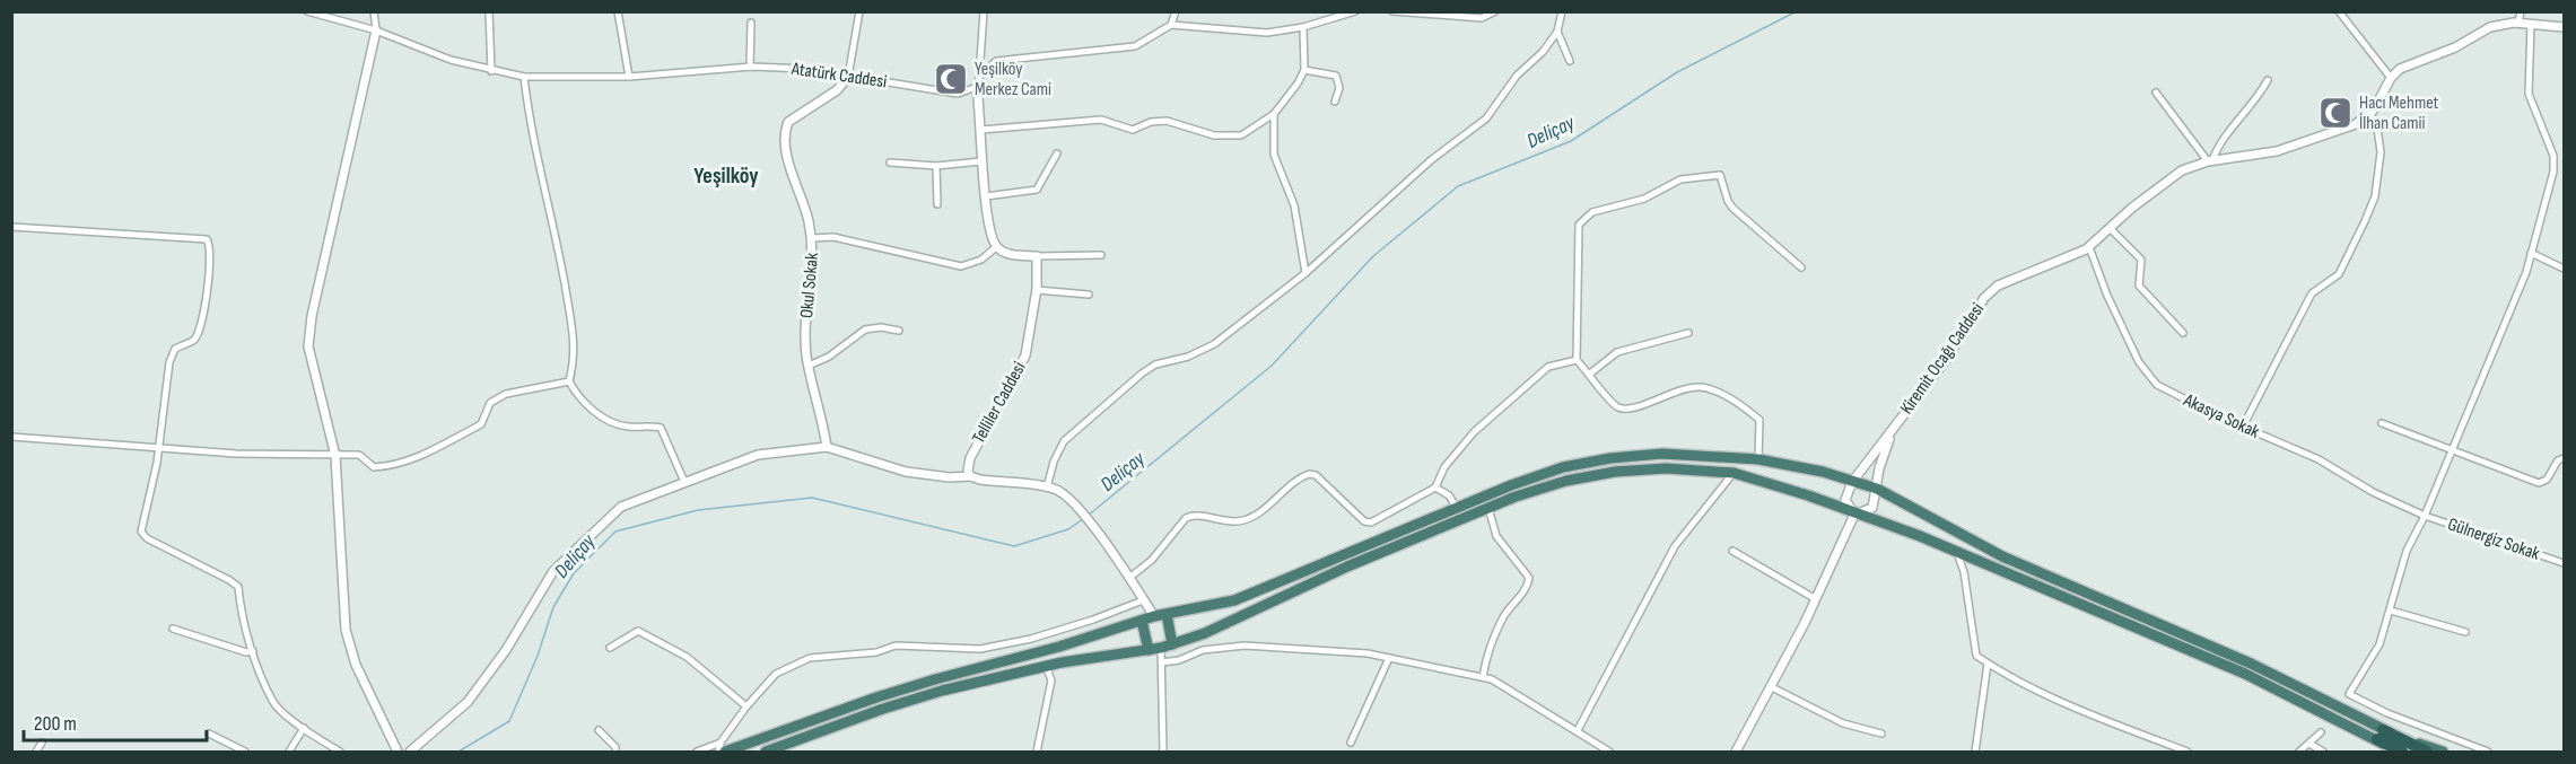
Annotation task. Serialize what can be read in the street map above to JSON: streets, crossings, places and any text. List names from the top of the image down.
{
  "streets": {
    "street": [
      "Atatürk Caddesi",
      "Okul Sokak",
      "Kiremit Ocağı Caddesi",
      "Telliler Caddesi",
      "Akasya Sokak",
      "Gülnergiz Sokak"
    ]
  },
  "crossings": [
    ["Atatürk Caddesi", "Okul Sokak"],
    ["Kiremit Ocağı Caddesi", "Akasya Sokak"],
    ["Akasya Sokak", "Gülnergiz Sokak"]
  ],
  "districts": ["Yeşilköy"],
  "water": ["Deliçay"],
  "places": {
    "mosque": ["Yeşilköy Merkez Cami", "Hacı Mehmet İlhan Camii"]
  },
  "scale_bar": "200 m"
}
